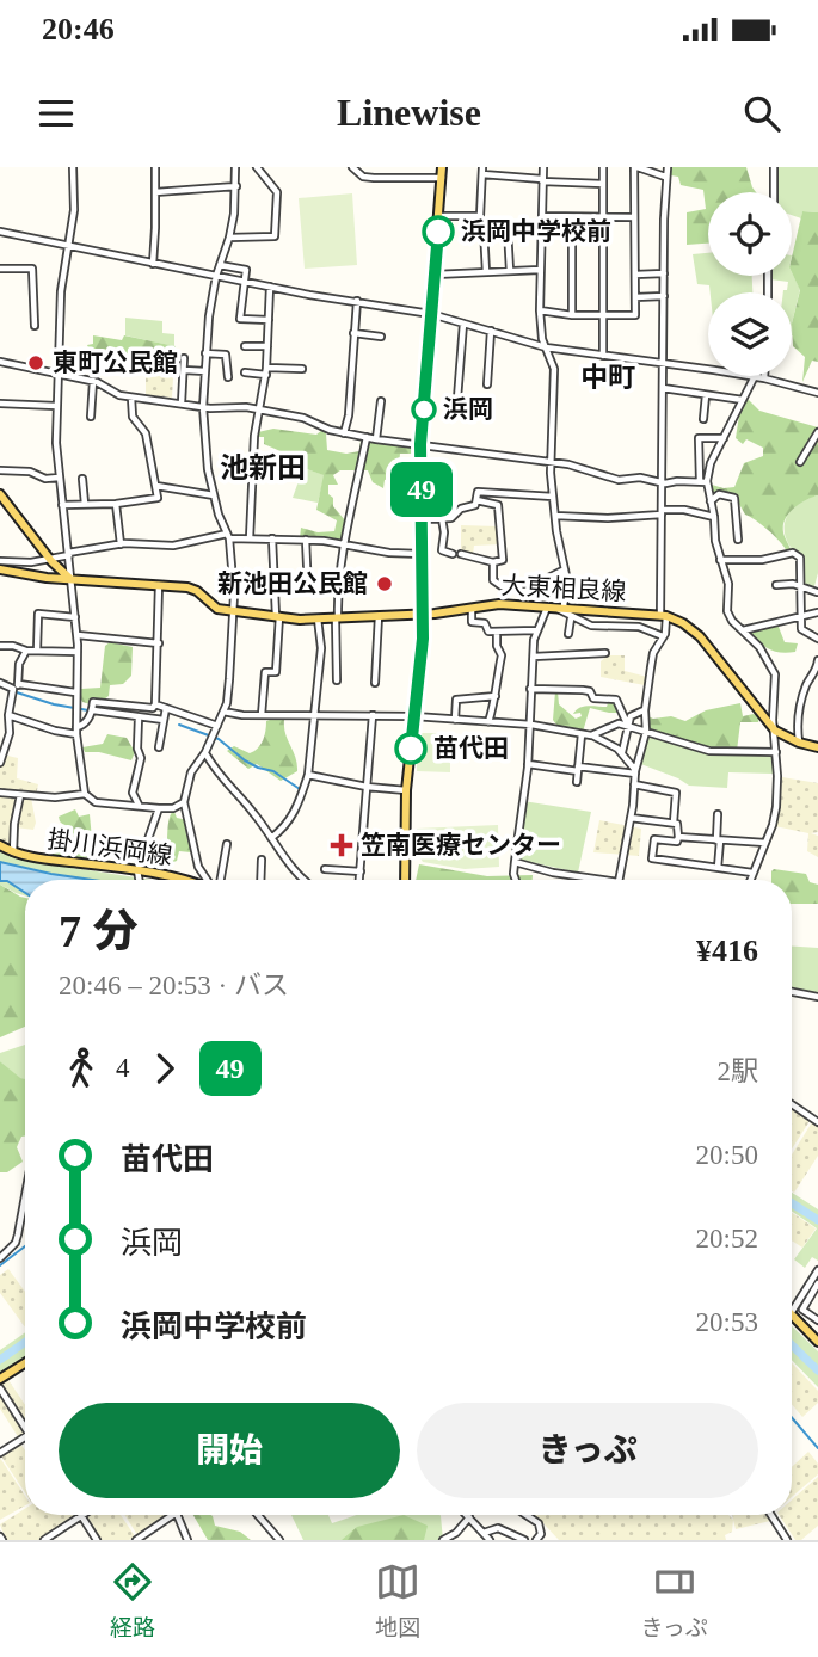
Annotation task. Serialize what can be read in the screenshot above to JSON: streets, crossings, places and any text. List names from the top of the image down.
{
  "streets": {
    "main road": ["大東相良線", "掛川浜岡線"]
  },
  "districts": ["中町", "池新田"],
  "places": {
    "other": [
      "浜岡中学校前",
      "東町公民館",
      "浜岡",
      "新池田公民館",
      "苗代田"
    ],
    "health": ["笠南医療センター"]
  },
  "lines": ["bus line 49"],
  "page": {
    "status": "20:46",
    "header": "Linewise",
    "on_map": "49",
    "heading": ["7 分", "20:46 – 20:53 · バス", "¥416"],
    "legs": ["4", "49", "2駅"],
    "list": [
      {
        "name": "苗代田",
        "value": "20:50"
      },
      {
        "name": "浜岡",
        "value": "20:52"
      },
      {
        "name": "浜岡中学校前",
        "value": "20:53"
      }
    ],
    "buttons": ["開始", "きっぷ"],
    "tabs": ["経路", "地図", "きっぷ"]
  }
}
